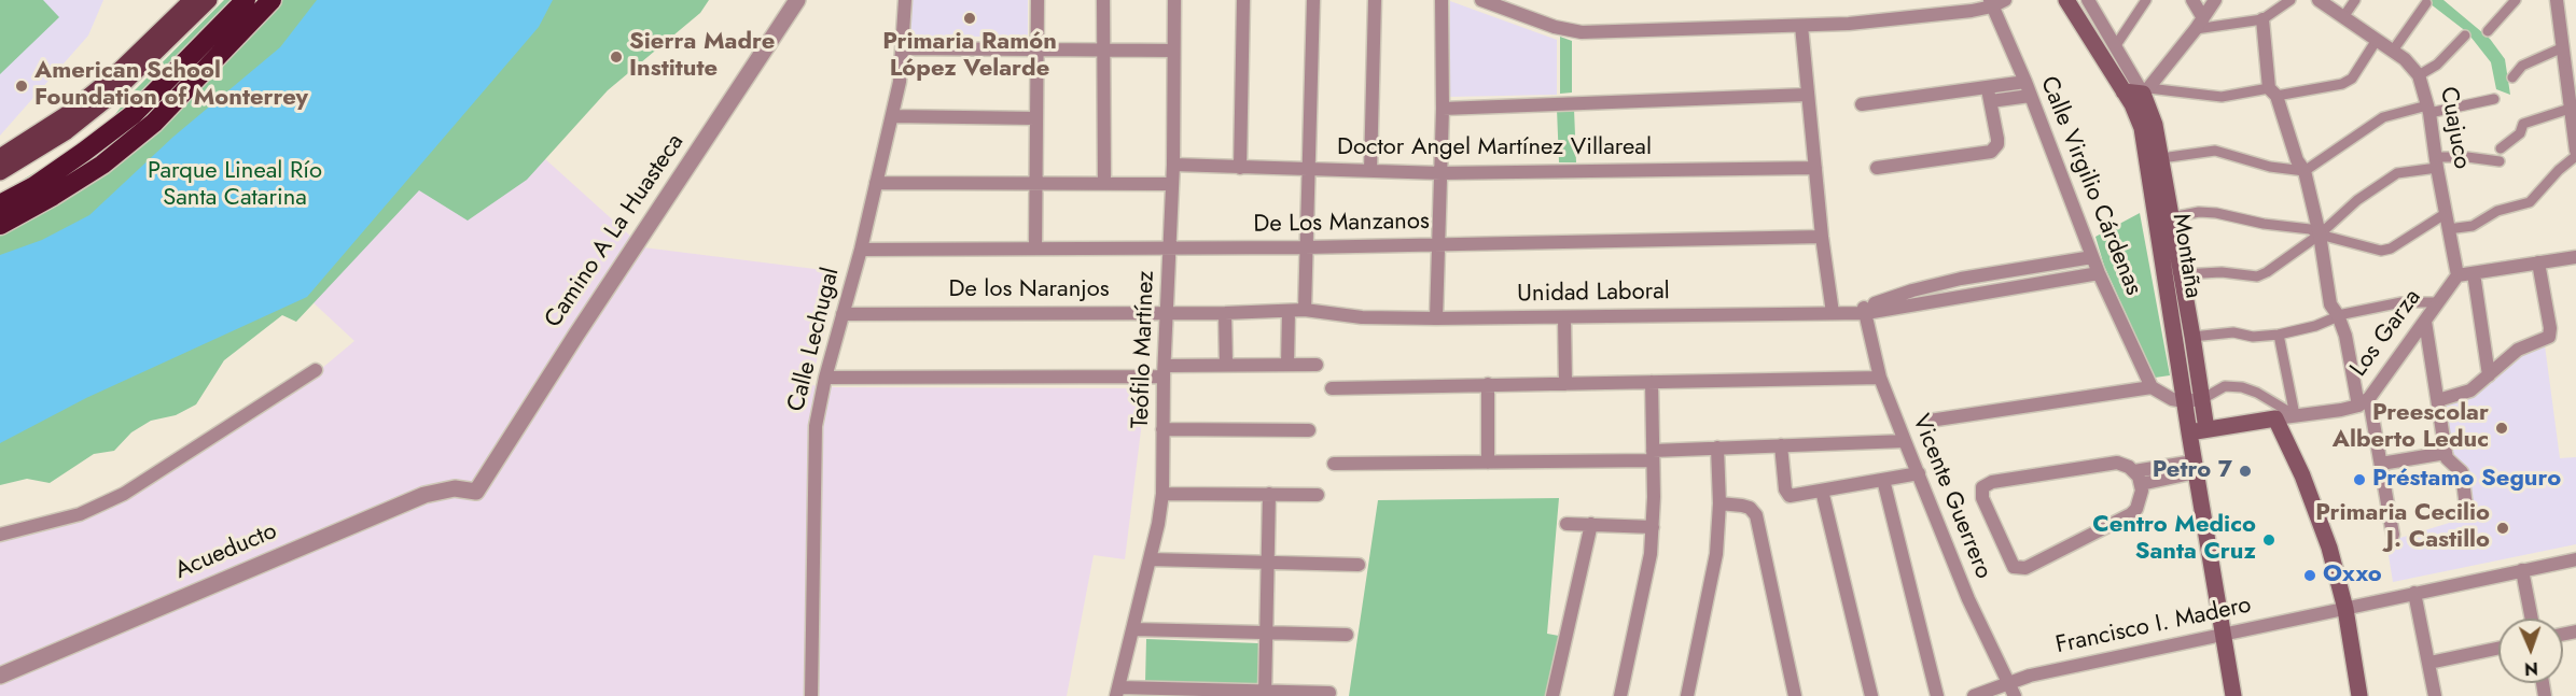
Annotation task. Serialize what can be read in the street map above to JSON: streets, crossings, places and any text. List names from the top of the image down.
{
  "streets": {
    "main road": ["Montaña", "Los Garza"],
    "street": [
      "Cuajuco",
      "Doctor Angel Martínez Villareal",
      "Calle Virgilio Cárdenas",
      "De Los Manzanos",
      "Camino A La Huasteca",
      "De los Naranjos",
      "Unidad Laboral",
      "Calle Lechugal",
      "Teófilo Martínez",
      "Vicente Guerrero",
      "Acueducto",
      "Francisco I. Madero"
    ]
  },
  "crossings": [
    ["Cuajuco", "Los Garza"],
    ["Doctor Angel Martínez Villareal", "Teófilo Martínez"],
    ["Calle Virgilio Cárdenas", "Unidad Laboral"],
    ["De Los Manzanos", "Calle Lechugal"],
    ["De Los Manzanos", "Teófilo Martínez"],
    ["Camino A La Huasteca", "Acueducto"],
    ["Montaña", "Los Garza"],
    ["Montaña", "Francisco I. Madero"],
    ["De los Naranjos", "Unidad Laboral"],
    ["De los Naranjos", "Calle Lechugal"],
    ["De los Naranjos", "Teófilo Martínez"],
    ["Unidad Laboral", "Vicente Guerrero"],
    ["Vicente Guerrero", "Francisco I. Madero"]
  ],
  "parks": ["Parque Lineal Río Santa Catarina"],
  "places": [
    "Primaria Ramón López Velarde",
    "Sierra Madre Institute",
    "American School Foundation of Monterrey",
    "Preescolar Alberto Leduc",
    "Petro 7",
    "Préstamo Seguro",
    "Primaria Cecilio J. Castillo",
    "Centro Medico Santa Cruz",
    "Oxxo"
  ],
  "north": "bottom"
}
